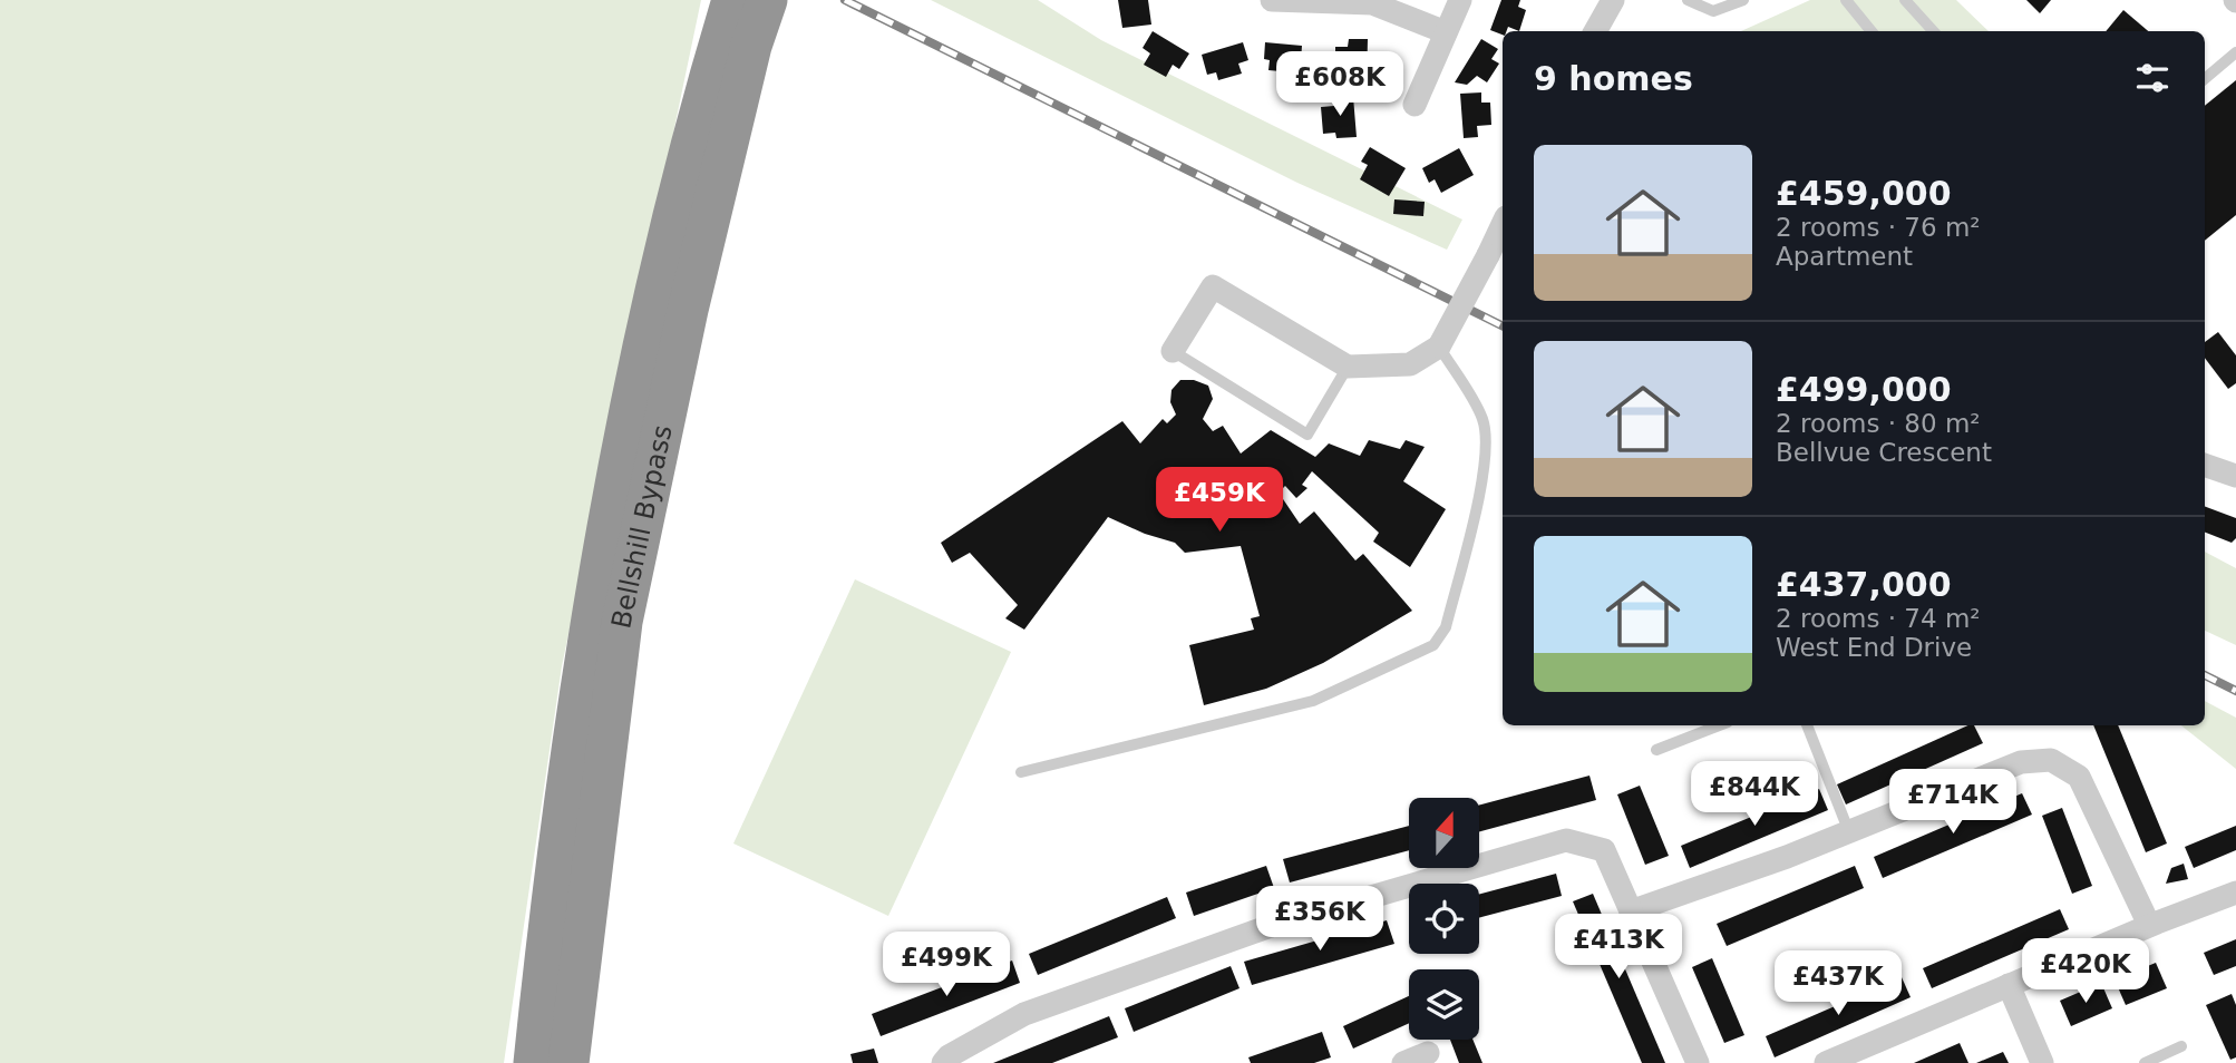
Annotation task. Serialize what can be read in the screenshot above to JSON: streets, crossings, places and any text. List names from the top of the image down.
{
  "streets": {
    "highway": ["Bellshill Bypass"]
  },
  "north": "top",
  "page": {
    "heading": "9 homes",
    "price": [
      "£608K",
      "£459K",
      "£844K",
      "£714K",
      "£356K",
      "£413K",
      "£499K",
      "£420K",
      "£437K"
    ],
    "list": [
      {
        "name": "£459,000",
        "note": "2 rooms · 76 m² · Apartment"
      },
      {
        "name": "£499,000",
        "note": "2 rooms · 80 m² · Bellvue Crescent"
      },
      {
        "name": "£437,000",
        "note": "2 rooms · 74 m² · West End Drive"
      }
    ]
  }
}
